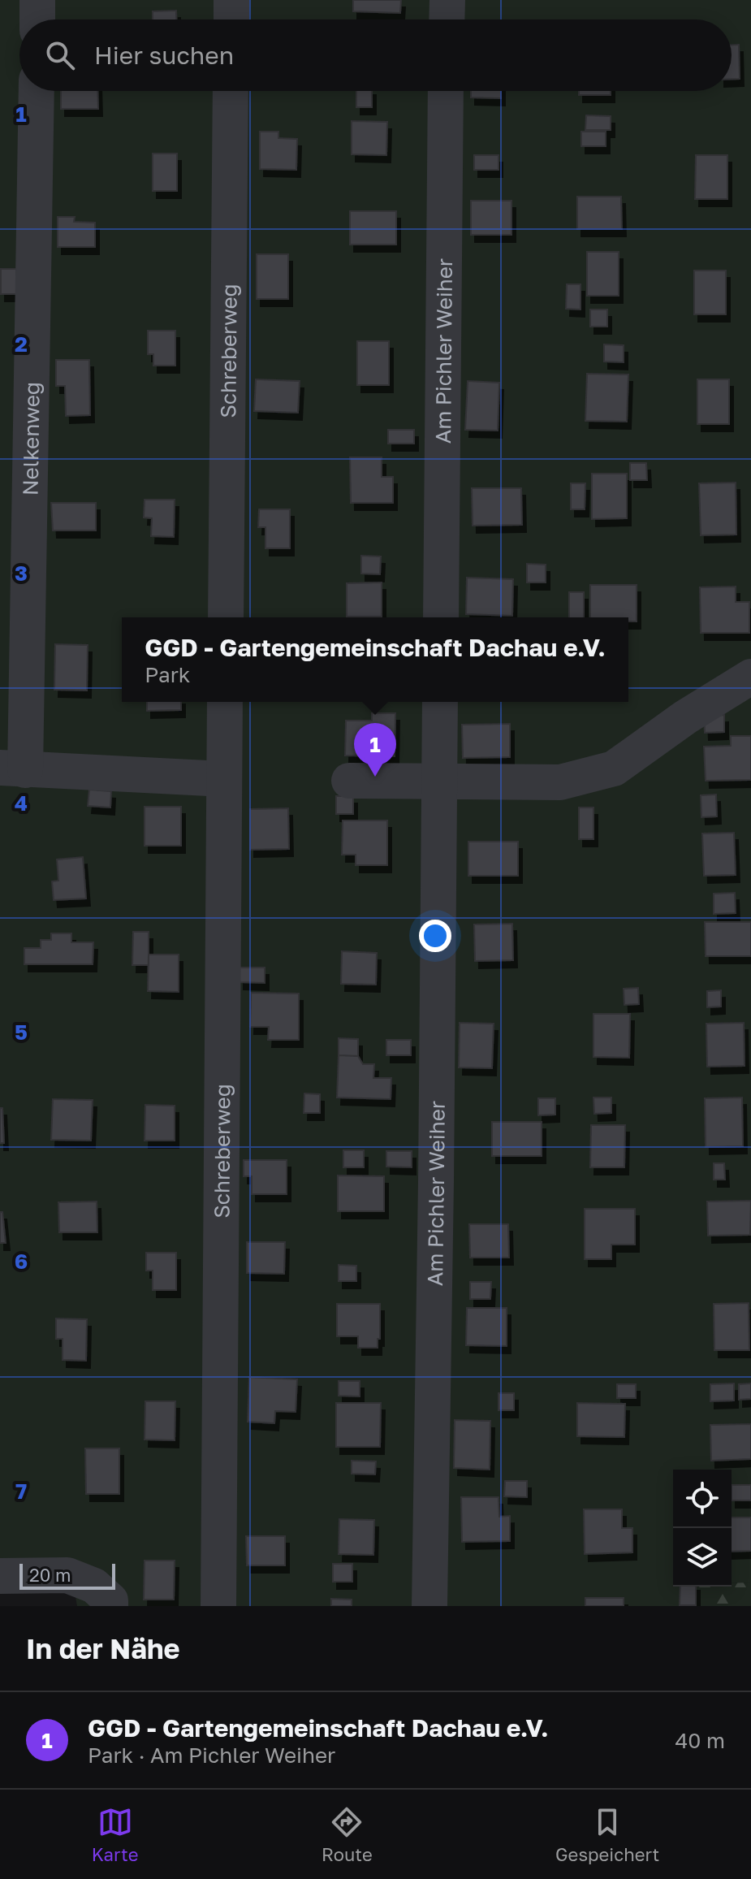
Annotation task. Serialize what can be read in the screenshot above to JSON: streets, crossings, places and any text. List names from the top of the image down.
{
  "streets": {
    "street": ["Schreberweg", "Am Pichler Weiher", "Nelkenweg"]
  },
  "crossings": [
    ["Schreberweg", "Nelkenweg"]
  ],
  "scale_bar": "20 m",
  "page": {
    "search": "Hier suchen",
    "popup": ["GGD - Gartengemeinschaft Dachau e.V.", "Park"],
    "pins": "1",
    "scale": "20 m",
    "heading": "In der Nähe",
    "list": [
      {
        "mark": "1",
        "name": "GGD - Gartengemeinschaft Dachau e.V.",
        "note": "Park · Am Pichler Weiher",
        "value": "40 m"
      }
    ],
    "nav": ["Karte", "Route", "Gespeichert"]
  },
  "grid": {
    "rows": [
      "1",
      "2",
      "3",
      "4",
      "5",
      "6",
      "7"
    ]
  }
}
